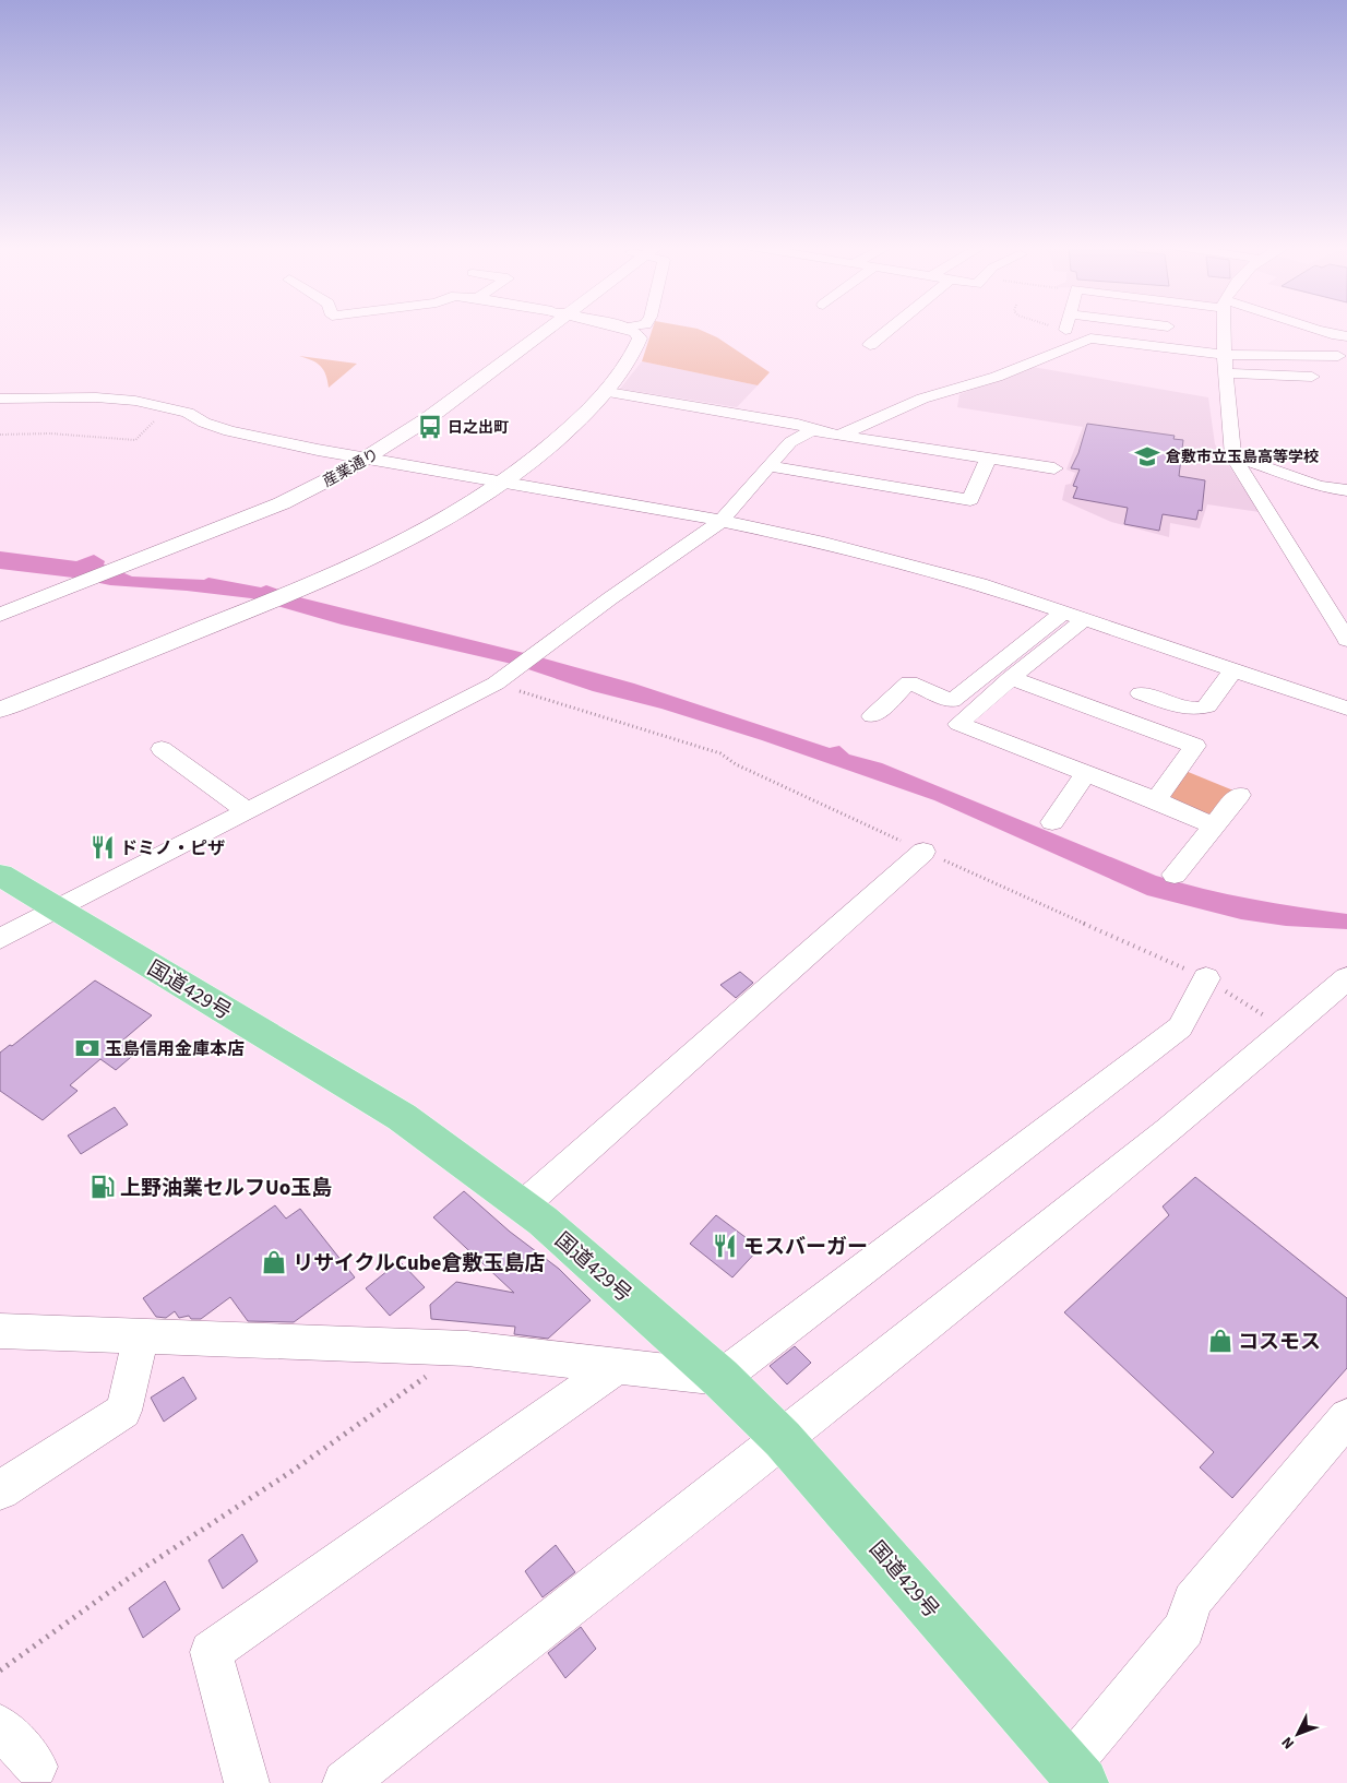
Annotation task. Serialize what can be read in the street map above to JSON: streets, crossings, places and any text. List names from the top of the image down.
{
  "streets": {
    "highway": ["国道429号"],
    "street": ["産業通り"]
  },
  "places": {
    "bus stop": ["日之出町"],
    "school or university": ["倉敷市立玉島高等学校"],
    "restaurant": ["ドミノ・ピザ", "モスバーガー"],
    "bank": ["玉島信用金庫本店"],
    "fuel station": ["上野油業セルフUo玉島"],
    "shop": ["リサイクルCube倉敷玉島店", "コスモス"]
  },
  "north": "bottom left"
}
